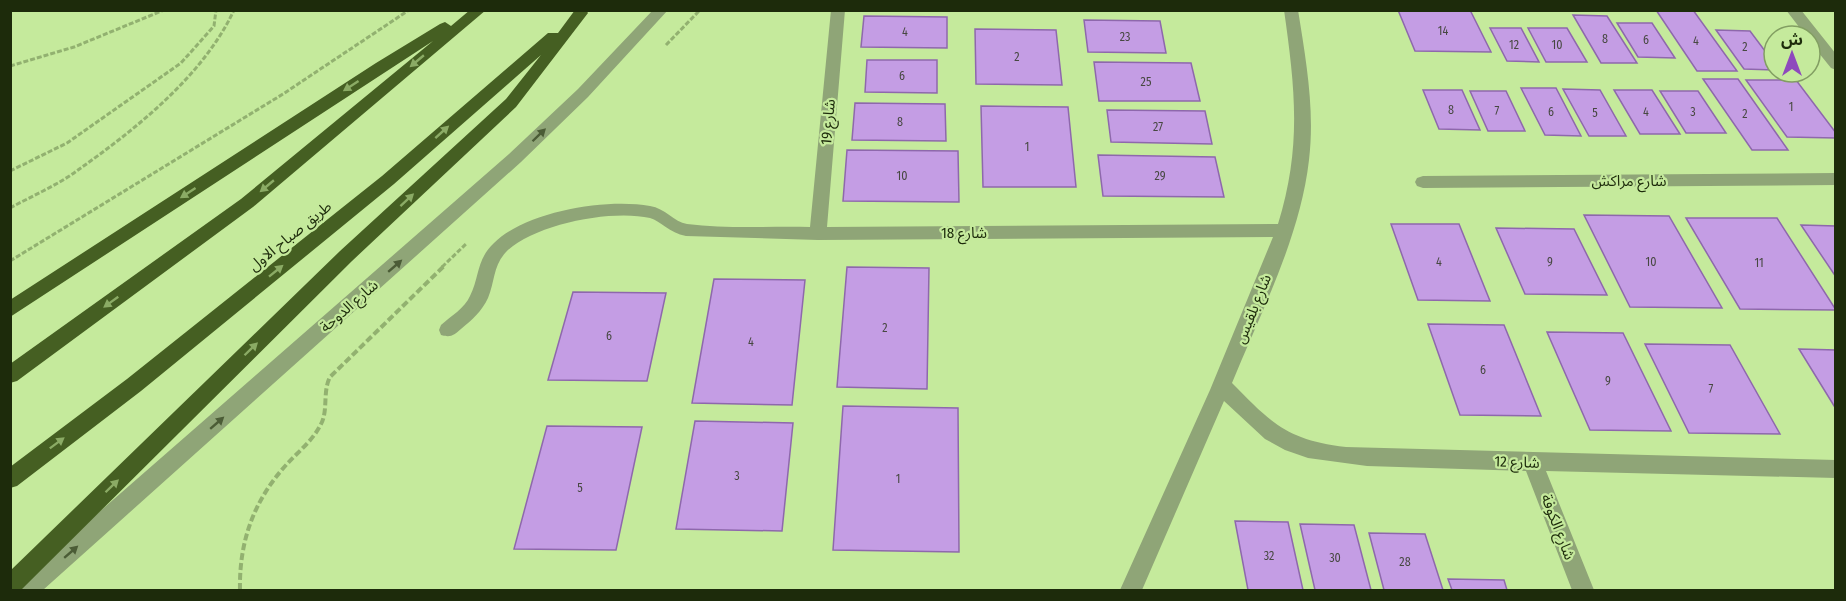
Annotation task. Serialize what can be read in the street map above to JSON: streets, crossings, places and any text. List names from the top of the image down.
{
  "streets": {
    "highway": ["طريق صباح الاول"],
    "street": [
      "شارع 19",
      "شارع مراكش",
      "شارع 18",
      "شارع الدوحة",
      "شارع بلقيس",
      "شارع 12",
      "شارع الكوفة"
    ]
  },
  "crossings": [
    ["شارع 19", "شارع 18"],
    ["شارع 18", "شارع بلقيس"],
    ["شارع بلقيس", "شارع 12"],
    ["شارع 12", "شارع الكوفة"]
  ],
  "one_way": ["شارع الدوحة"],
  "house_numbers": [
    "14",
    "4",
    "23",
    "8",
    "6",
    "4",
    "12",
    "10",
    "2",
    "2",
    "6",
    "25",
    "1",
    "8",
    "7",
    "6",
    "4",
    "3",
    "5",
    "2",
    "8",
    "27",
    "1",
    "10",
    "29",
    "4",
    "9",
    "10",
    "11",
    "2",
    "6",
    "4",
    "6",
    "9",
    "7",
    "3",
    "1",
    "5",
    "32",
    "30",
    "28"
  ],
  "north": "top"
}
